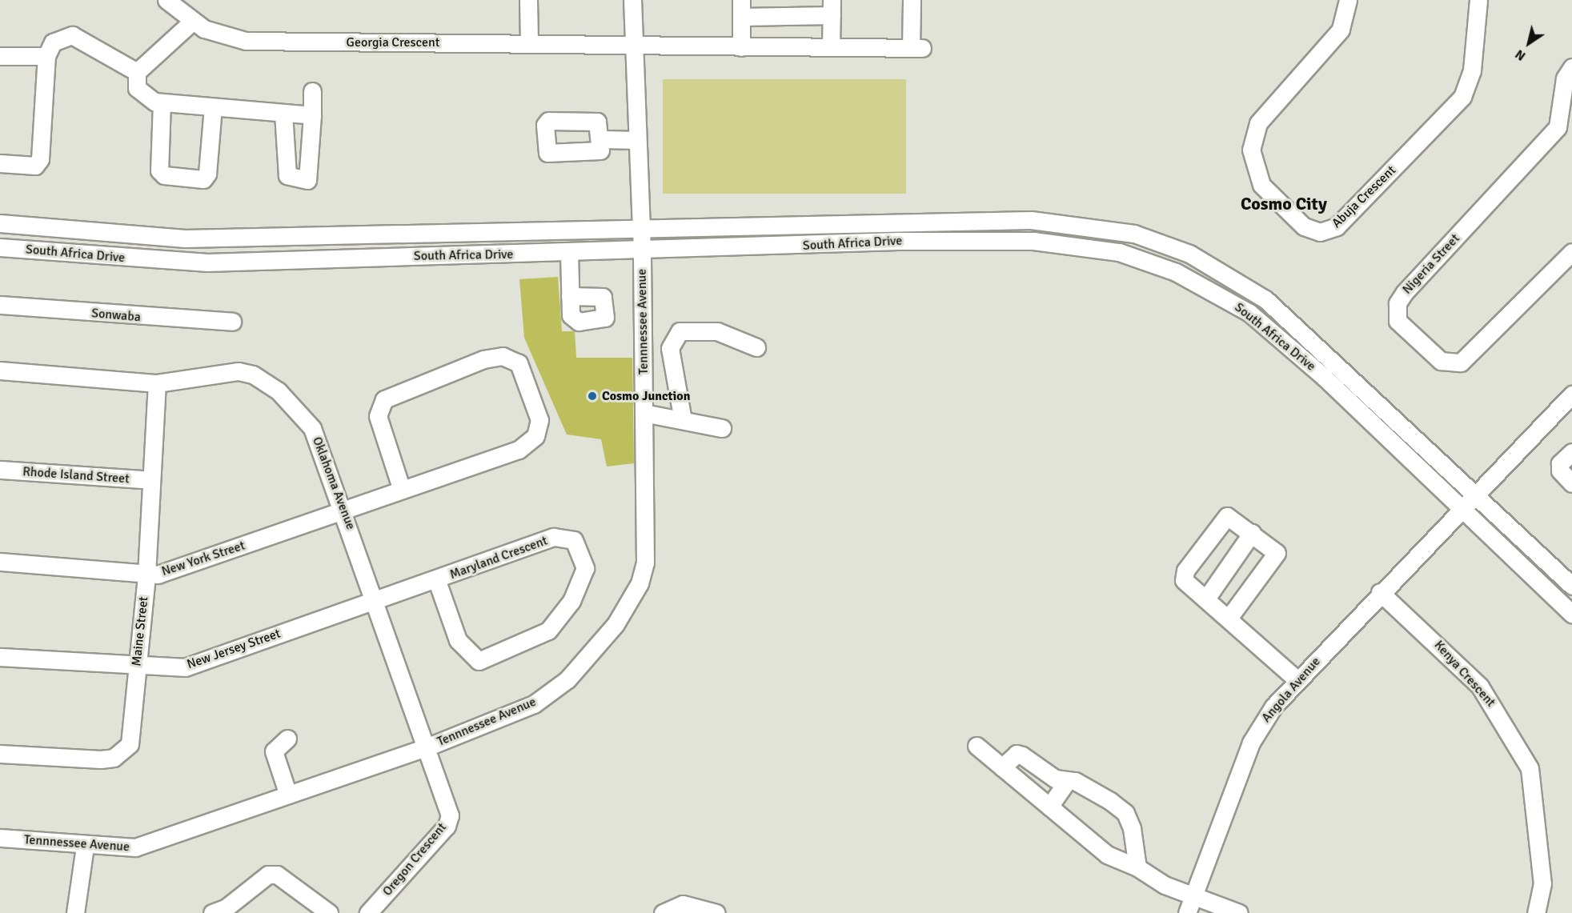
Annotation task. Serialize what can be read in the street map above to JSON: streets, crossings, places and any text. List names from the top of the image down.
{
  "streets": {
    "street": [
      "Georgia Crescent",
      "Abuja Crescent",
      "South Africa Drive",
      "Nigeria Street",
      "Sonwaba",
      "Tennnessee Avenue",
      "Rhode Island Street",
      "Oklahoma Avenue",
      "Maryland Crescent",
      "New York Street",
      "Maine Street",
      "New Jersey Street",
      "Kenya Crescent",
      "Angola Avenue",
      "Oregon Crescent"
    ]
  },
  "crossings": [
    ["Georgia Crescent", "Tennnessee Avenue"],
    ["South Africa Drive", "Tennnessee Avenue"],
    ["South Africa Drive", "Angola Avenue"],
    ["Tennnessee Avenue", "Oklahoma Avenue"],
    ["Tennnessee Avenue", "Oregon Crescent"],
    ["Rhode Island Street", "Maine Street"],
    ["Oklahoma Avenue", "Maryland Crescent"],
    ["Oklahoma Avenue", "New York Street"],
    ["Oklahoma Avenue", "Maine Street"],
    ["Oklahoma Avenue", "New Jersey Street"],
    ["Oklahoma Avenue", "Oregon Crescent"],
    ["Maryland Crescent", "New Jersey Street"],
    ["New York Street", "Maine Street"],
    ["Maine Street", "New Jersey Street"],
    ["Kenya Crescent", "Angola Avenue"]
  ],
  "districts": ["Cosmo City"],
  "places": ["Cosmo Junction"],
  "north": "bottom left"
}
